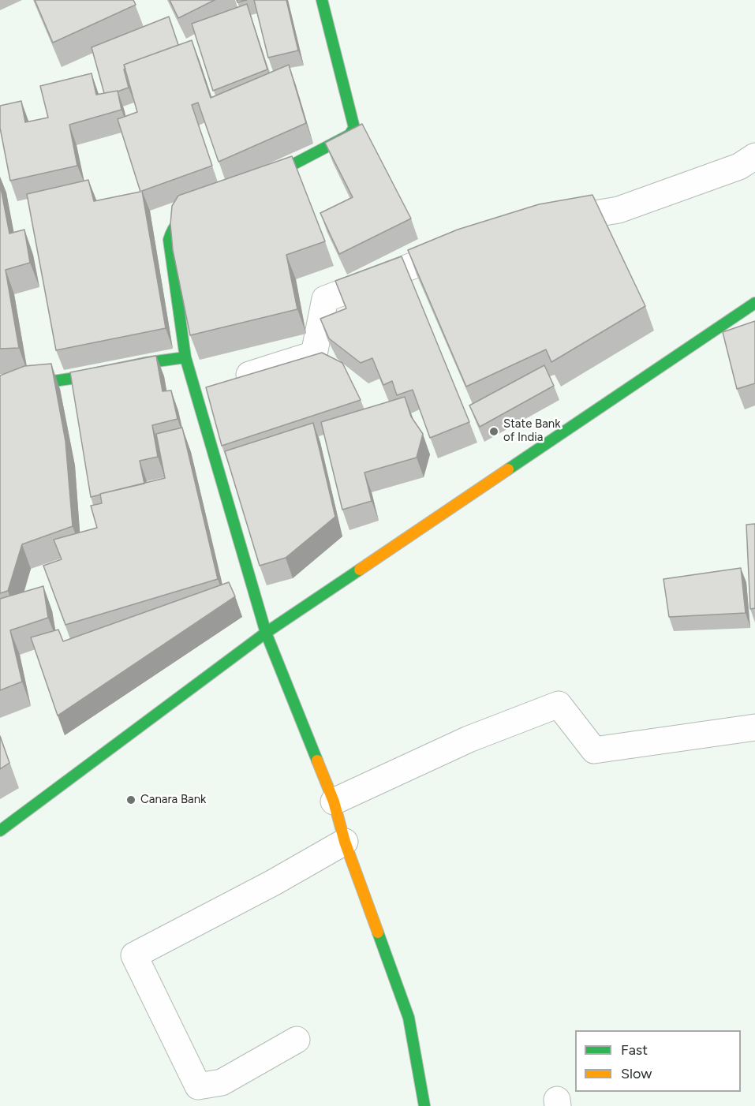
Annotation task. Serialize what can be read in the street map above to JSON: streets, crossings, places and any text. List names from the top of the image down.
{
  "places": ["State Bank of India", "Canara Bank"],
  "legend": ["Fast", "Slow"]
}
